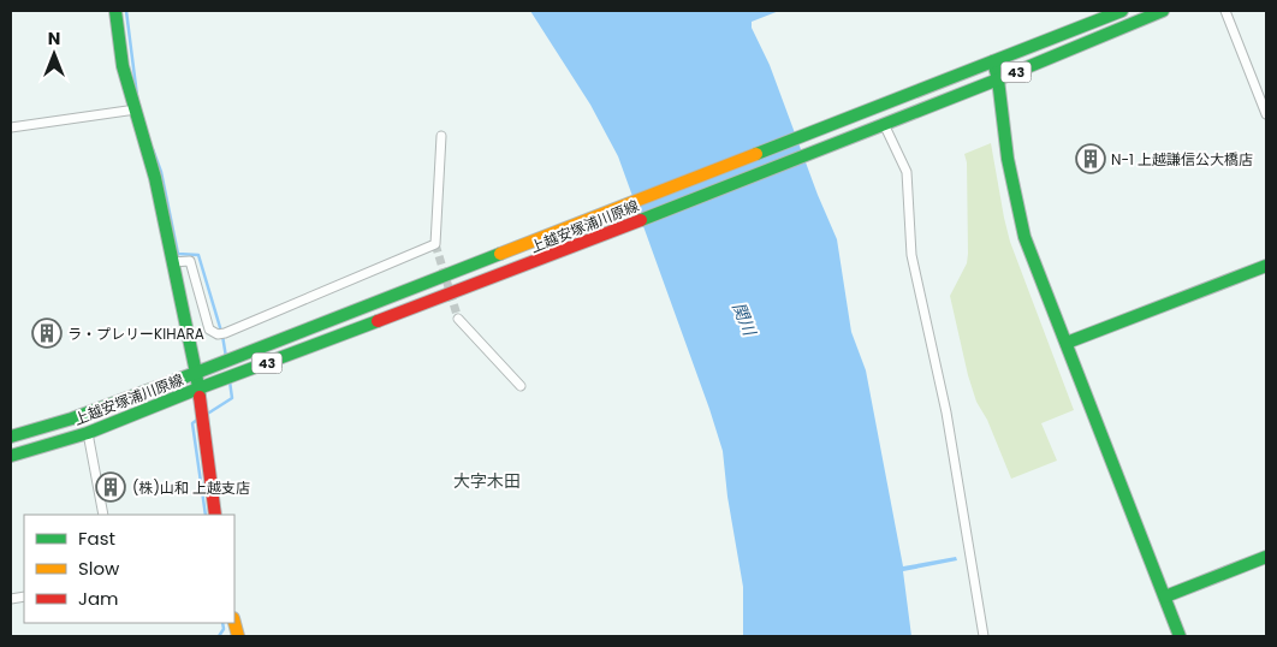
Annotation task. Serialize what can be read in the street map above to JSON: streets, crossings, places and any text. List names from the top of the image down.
{
  "streets": {
    "main road": ["43", "上越安塚浦川原線"]
  },
  "districts": ["大字木田"],
  "water": ["関川"],
  "places": {
    "building": ["N-1 上越謙信公大橋店", "ラ・プレリーKIHARA", "(株)山和 上越支店"]
  },
  "legend": ["Fast", "Slow", "Jam"],
  "north": "top"
}
